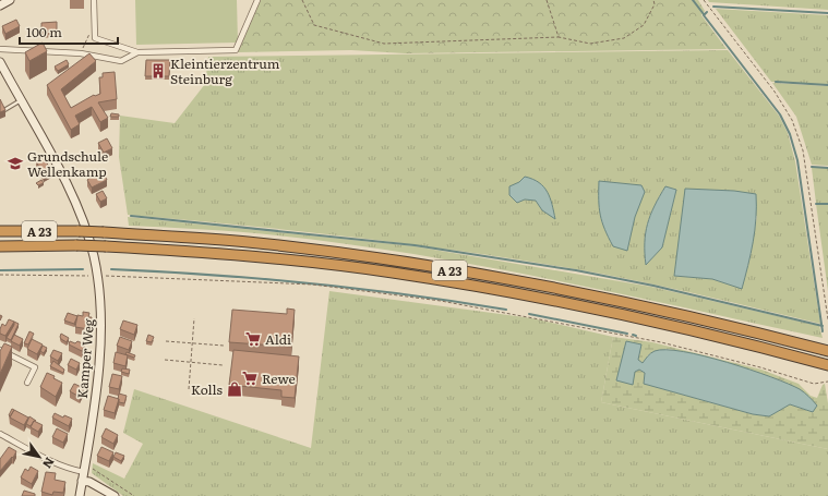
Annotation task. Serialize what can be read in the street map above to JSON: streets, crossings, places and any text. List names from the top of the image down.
{
  "streets": {
    "highway": ["A 23"],
    "main road": ["Kamper Weg"]
  },
  "places": {
    "building": ["Kleintierzentrum Steinburg"],
    "school or university": ["Grundschule Wellenkamp"],
    "supermarket": ["Aldi", "Rewe"],
    "shop": ["Kolls"]
  },
  "scale_bar": "100 m",
  "north": "bottom right"
}
